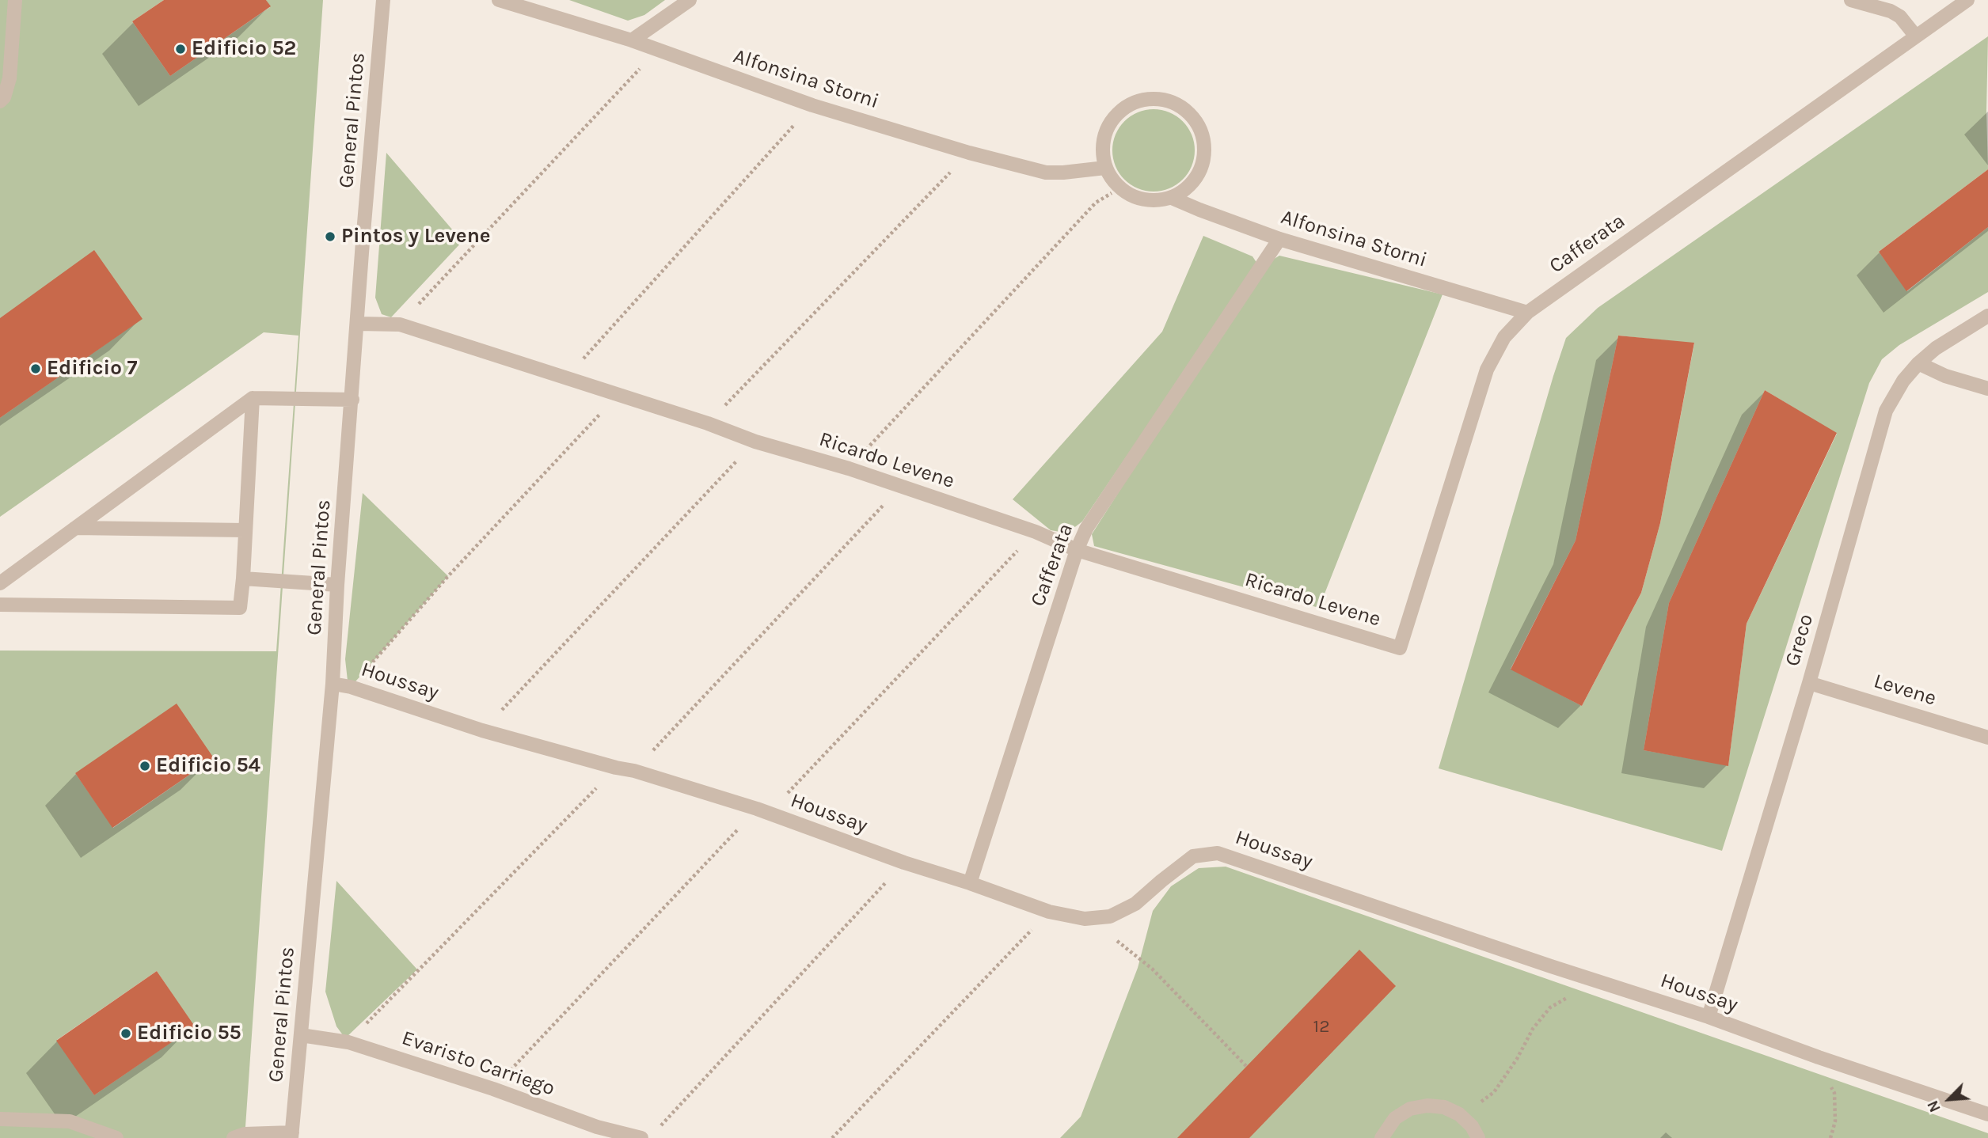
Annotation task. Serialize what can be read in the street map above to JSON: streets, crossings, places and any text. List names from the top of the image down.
{
  "streets": {
    "street": [
      "Alfonsina Storni",
      "General Pintos",
      "Cafferata",
      "Ricardo Levene",
      "Greco",
      "Houssay",
      "Levene",
      "Evaristo Carriego"
    ]
  },
  "crossings": [
    ["Alfonsina Storni", "Cafferata"],
    ["General Pintos", "Ricardo Levene"],
    ["General Pintos", "Houssay"],
    ["General Pintos", "Evaristo Carriego"],
    ["Cafferata", "Ricardo Levene"],
    ["Cafferata", "Houssay"],
    ["Greco", "Houssay"],
    ["Greco", "Levene"]
  ],
  "places": [
    "Edificio 52",
    "Pintos y Levene",
    "Edificio 7",
    "Edificio 54",
    "Edificio 55"
  ],
  "house_numbers": ["12"],
  "north": "bottom left"
}
